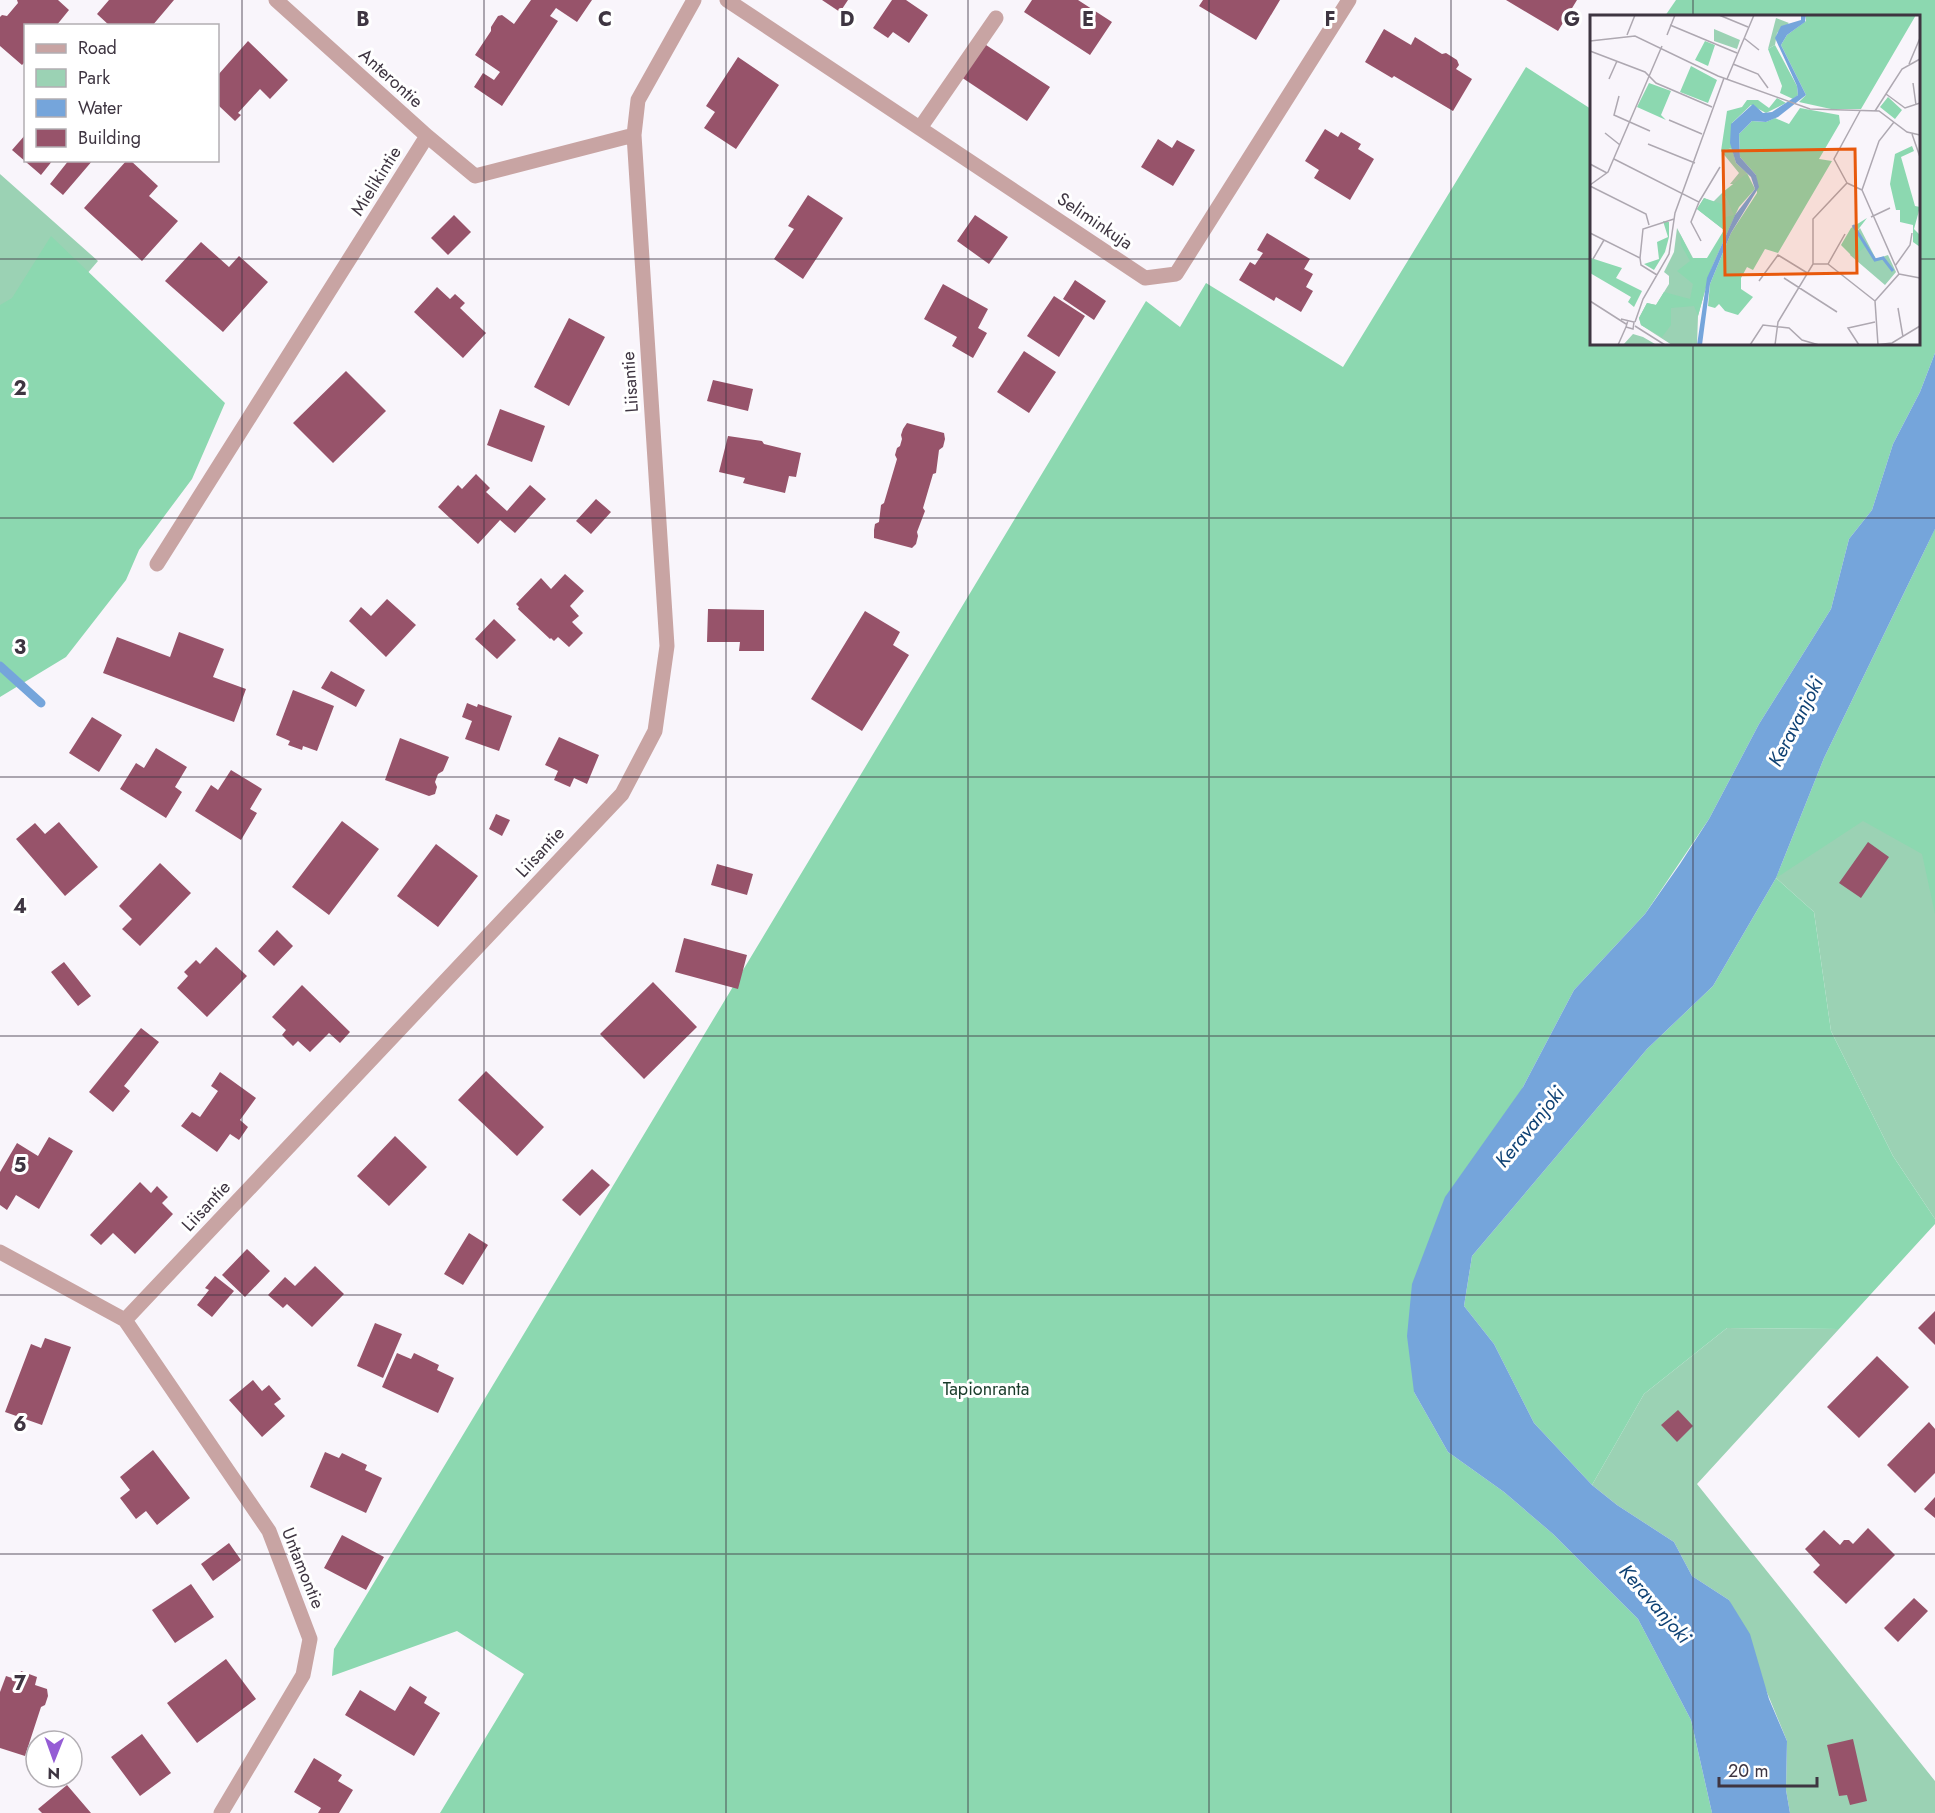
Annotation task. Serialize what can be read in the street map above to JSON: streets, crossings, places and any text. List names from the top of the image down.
{
  "streets": {
    "street": [
      "Anterontie",
      "Mielikintie",
      "Seliminkuja",
      "Liisantie",
      "Untamontie"
    ]
  },
  "crossings": [
    ["Anterontie", "Mielikintie"],
    ["Liisantie", "Untamontie"]
  ],
  "water": ["Keravanjoki"],
  "parks": ["Tapionranta"],
  "legend": [
    "Road",
    "Park",
    "Water",
    "Building"
  ],
  "scale_bar": "20 m",
  "north": "bottom",
  "grid": {
    "columns": [
      "B",
      "C",
      "D",
      "E",
      "F",
      "G"
    ],
    "rows": [
      "2",
      "3",
      "4",
      "5",
      "6",
      "7"
    ]
  }
}
